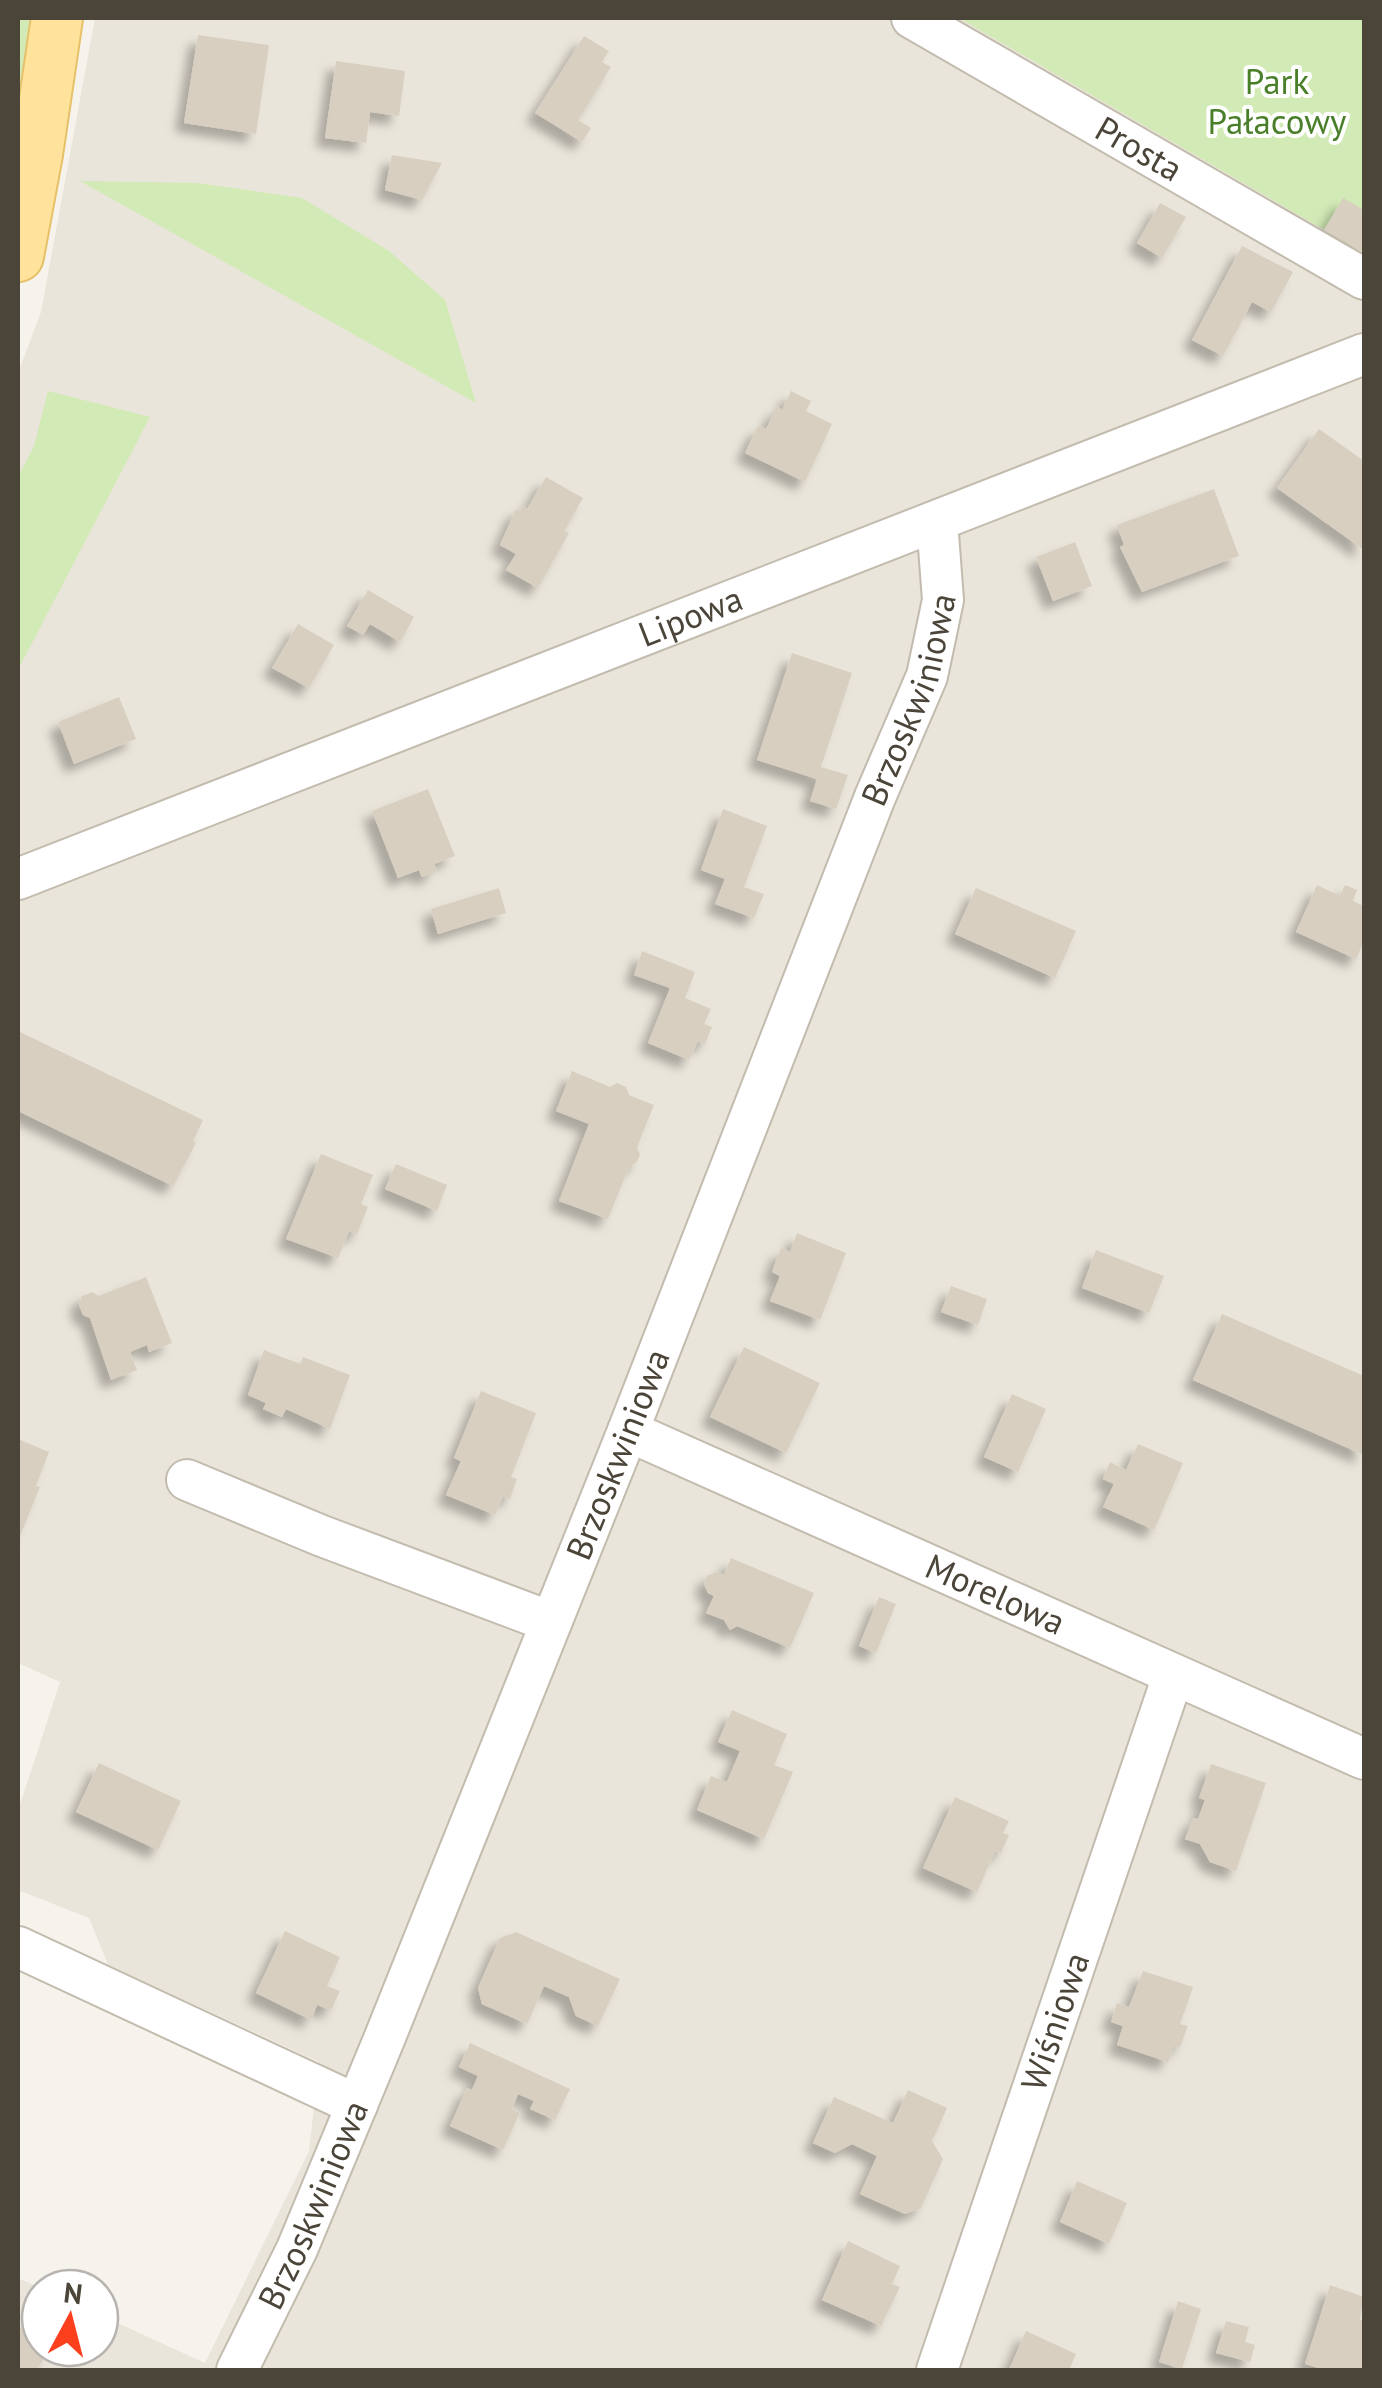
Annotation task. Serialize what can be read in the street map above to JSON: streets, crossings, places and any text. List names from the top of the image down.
{
  "streets": {
    "street": [
      "Prosta",
      "Lipowa",
      "Brzoskwiniowa",
      "Morelowa",
      "Wiśniowa"
    ]
  },
  "crossings": [
    ["Lipowa", "Brzoskwiniowa"],
    ["Brzoskwiniowa", "Morelowa"],
    ["Morelowa", "Wiśniowa"]
  ],
  "parks": ["Park Pałacowy"],
  "north": "top"
}
